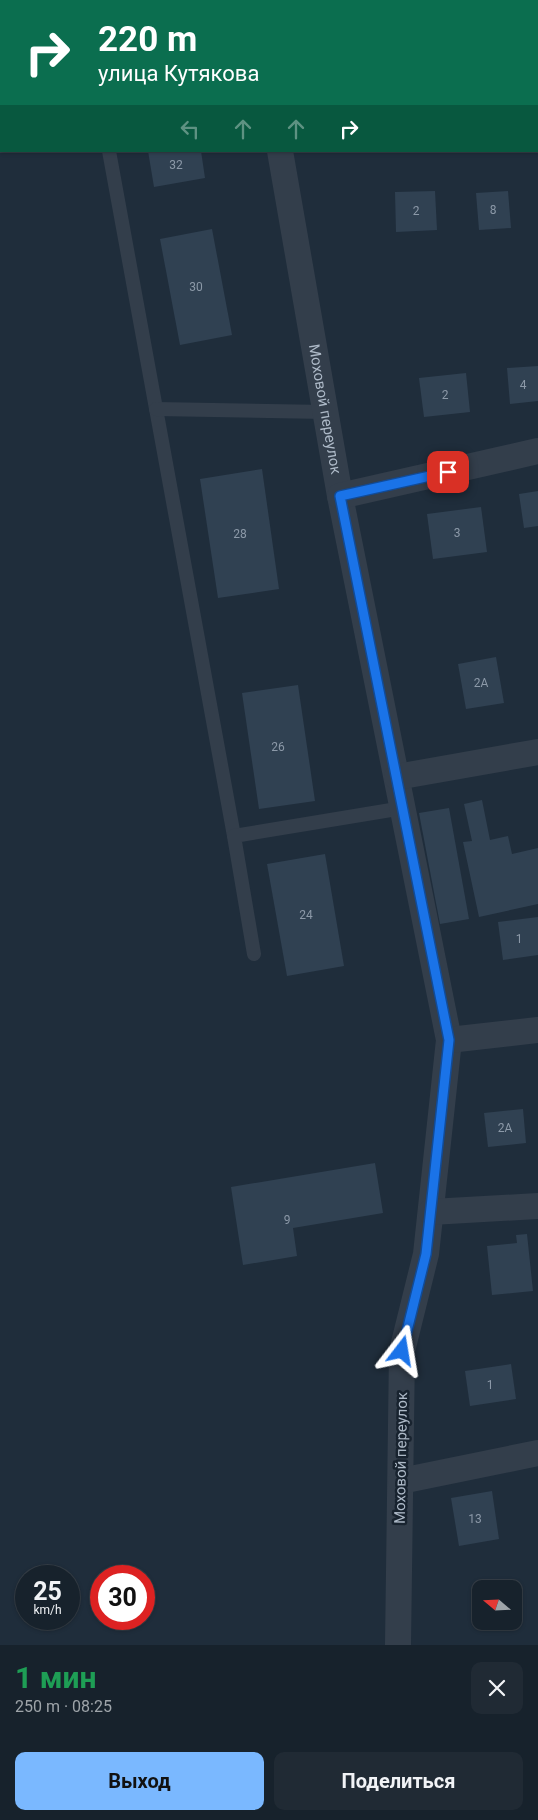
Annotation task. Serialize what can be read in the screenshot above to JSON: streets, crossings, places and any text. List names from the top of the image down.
{
  "streets": {
    "street": ["Моховой переулок"]
  },
  "house_numbers": [
    "32",
    "8",
    "2",
    "30",
    "4",
    "2",
    "3",
    "28",
    "2А",
    "26",
    "24",
    "1",
    "2А",
    "9",
    "1",
    "13"
  ],
  "north": "left",
  "page": {
    "turn": ["220 m", "улица Кутякова"],
    "speed": "25 km/h",
    "limit": "30",
    "heading": ["1 мин", "250 m · 08:25"],
    "buttons": ["Выход", "Поделиться"]
  }
}
